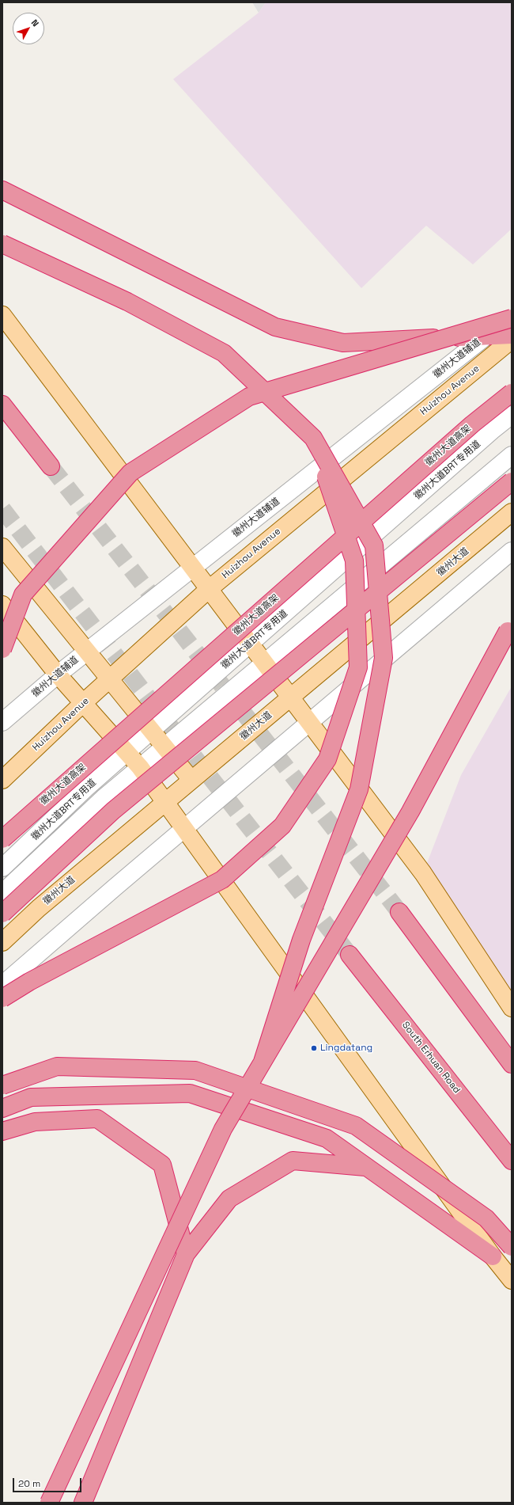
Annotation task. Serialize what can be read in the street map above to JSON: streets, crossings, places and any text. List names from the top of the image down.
{
  "streets": {
    "highway": ["徽州大道高架", "South Erhuan Road"],
    "main road": ["Huizhou Avenue", "徽州大道"],
    "street": ["徽州大道辅道", "徽州大道BRT专用道"]
  },
  "places": ["Lingdatang"],
  "scale_bar": "20 m",
  "north": "top right"
}
